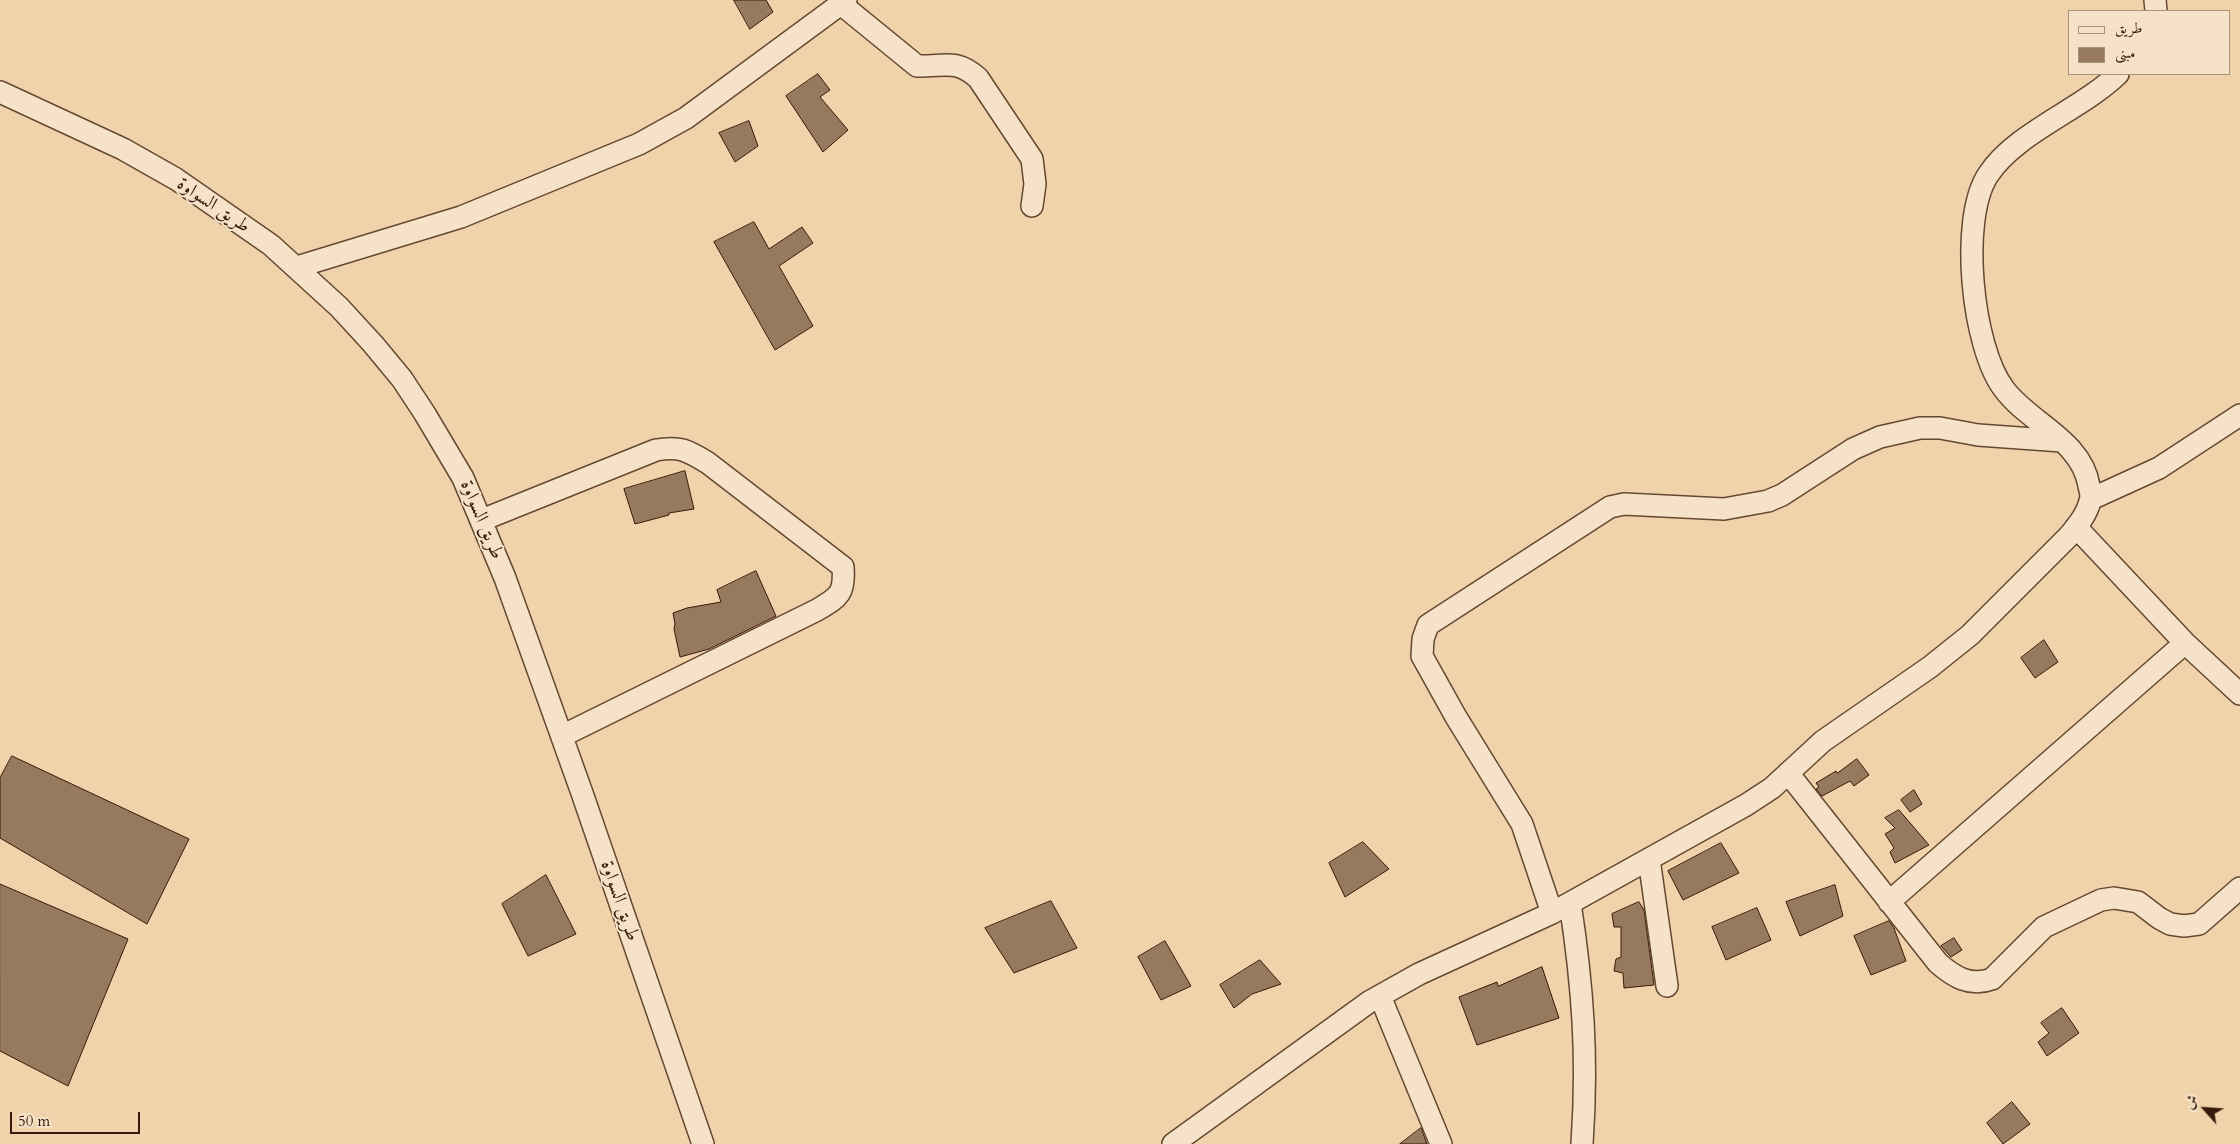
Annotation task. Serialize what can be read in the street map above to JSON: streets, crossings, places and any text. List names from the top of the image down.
{
  "streets": {
    "street": ["طريق السواوة"]
  },
  "legend": ["طريق", "مبنى"],
  "scale_bar": "50 m",
  "north": "top left"
}
